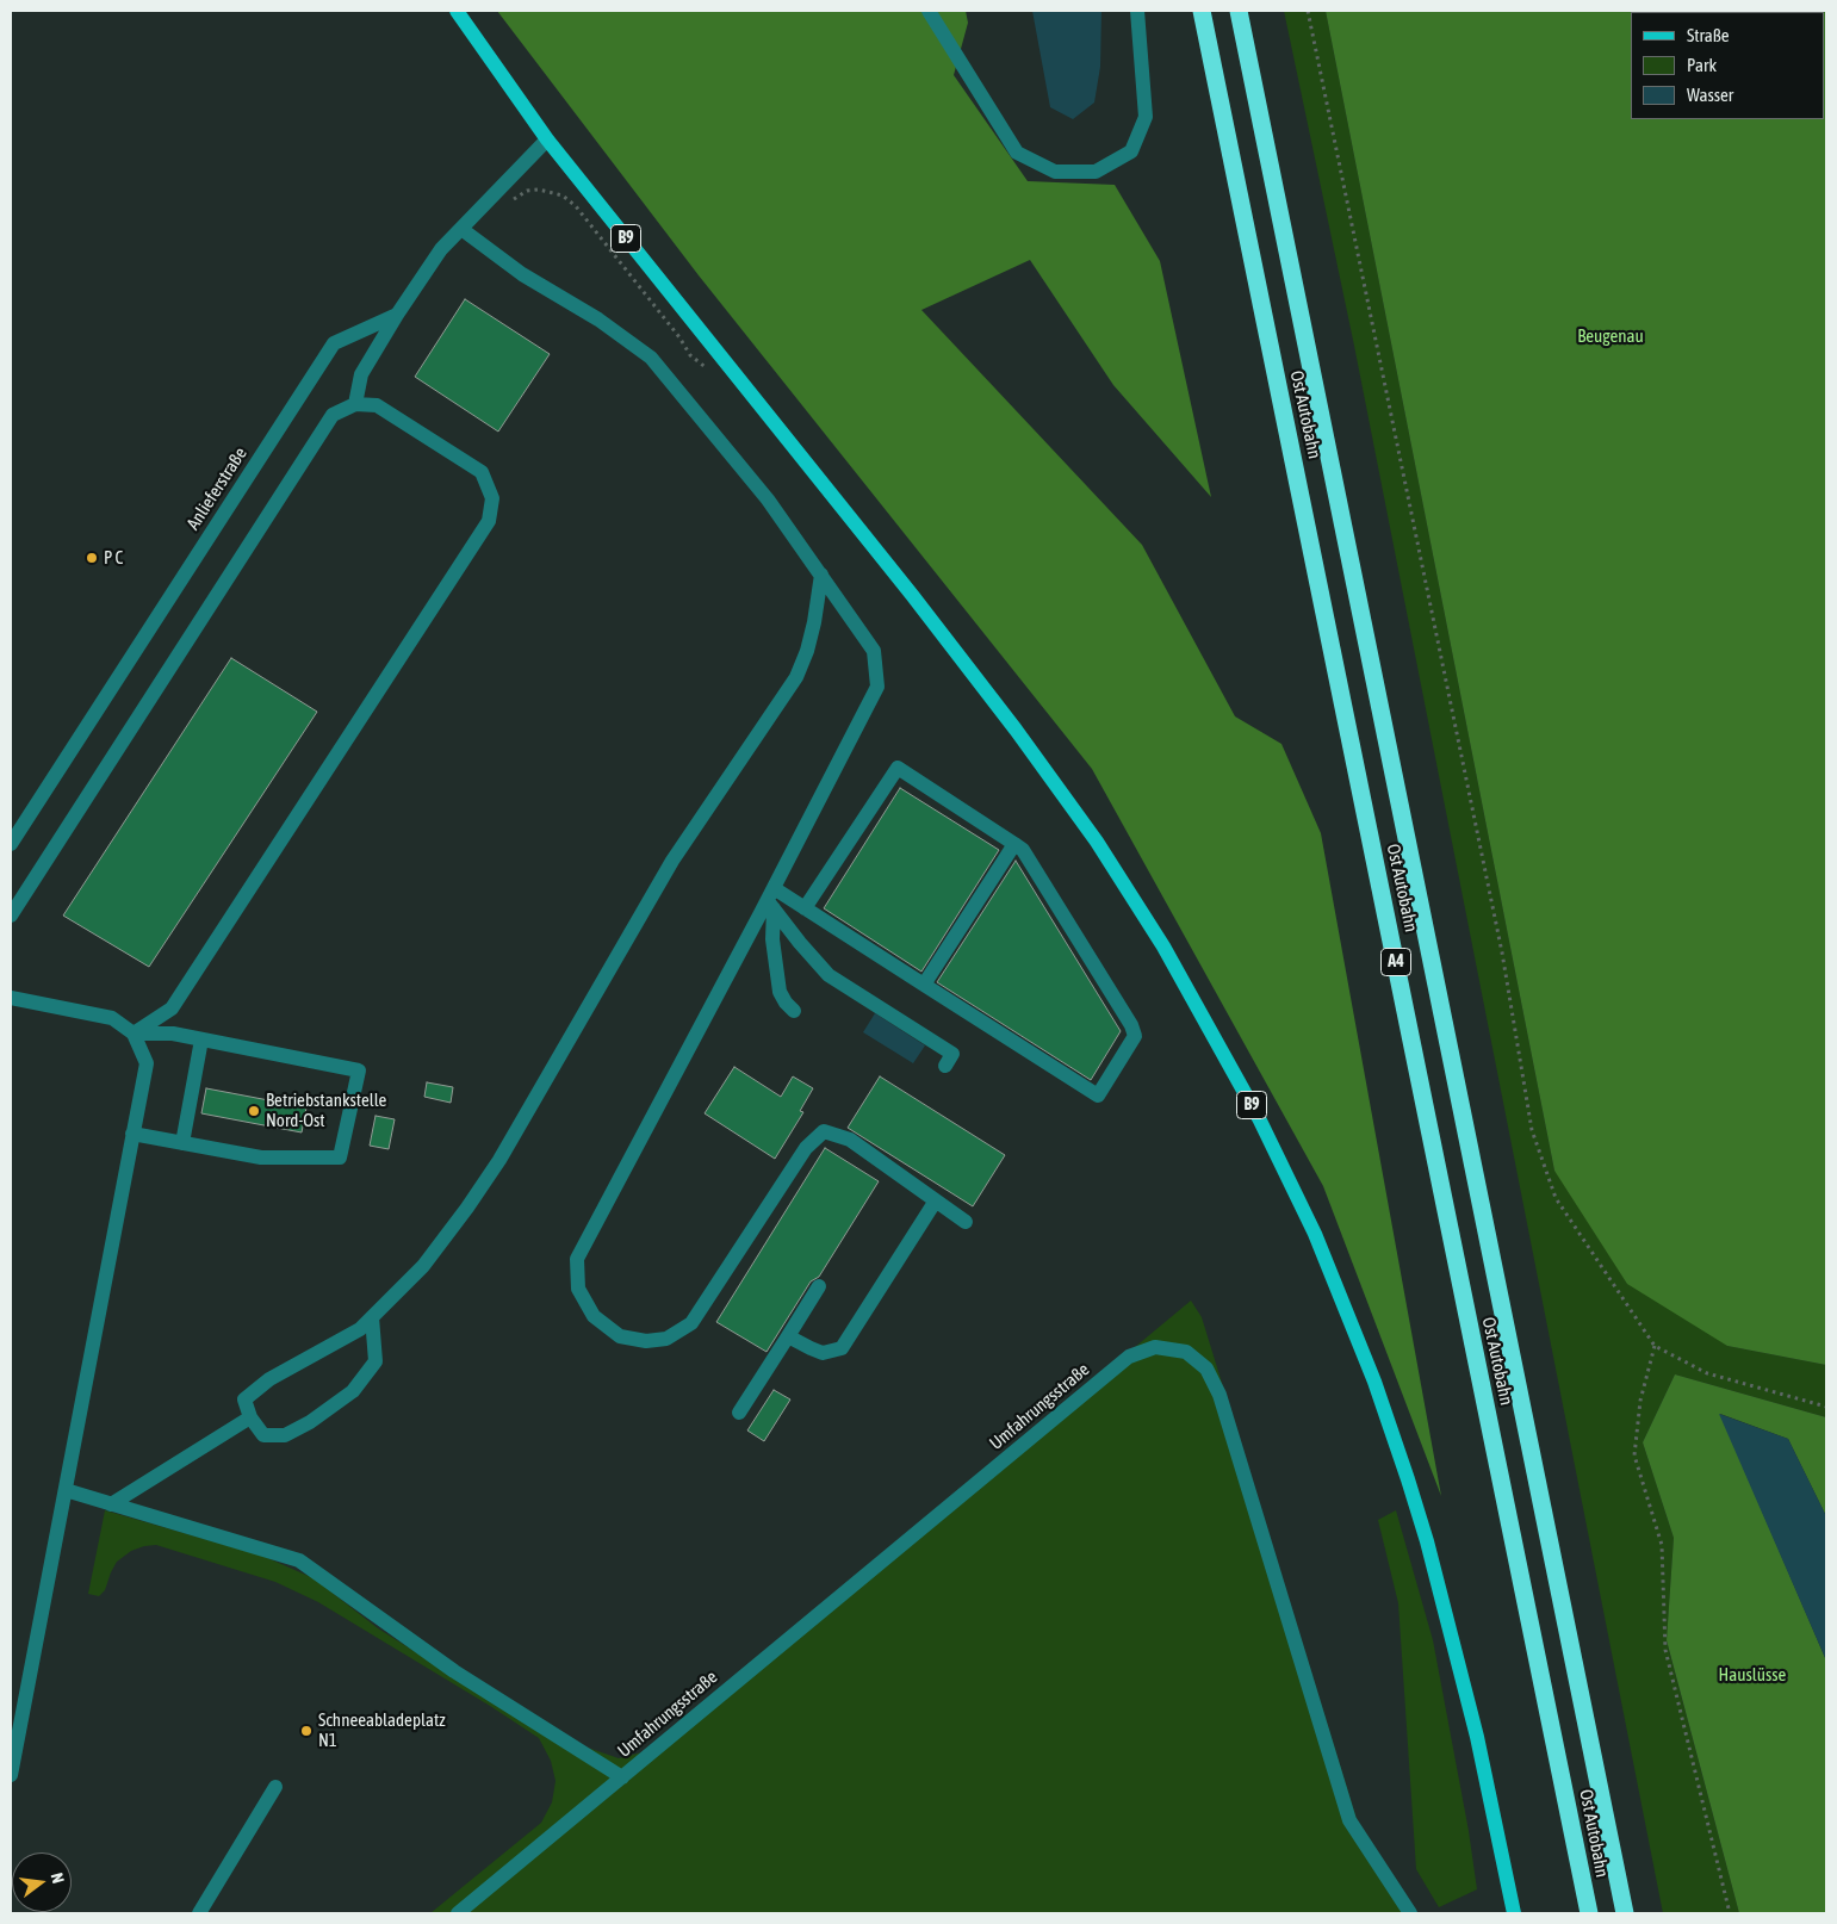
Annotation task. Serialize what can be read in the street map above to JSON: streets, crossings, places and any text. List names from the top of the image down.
{
  "streets": {
    "highway": ["Ost Autobahn", "A4"],
    "main road": ["B9"],
    "street": ["Anlieferstraße", "Umfahrungsstraße"]
  },
  "parks": ["Beugenau", "Hauslüsse"],
  "places": ["P C", "Betriebstankstelle Nord-Ost", "Schneeabladeplatz N1"],
  "legend": ["Straße", "Park", "Wasser"],
  "north": "right"
}
